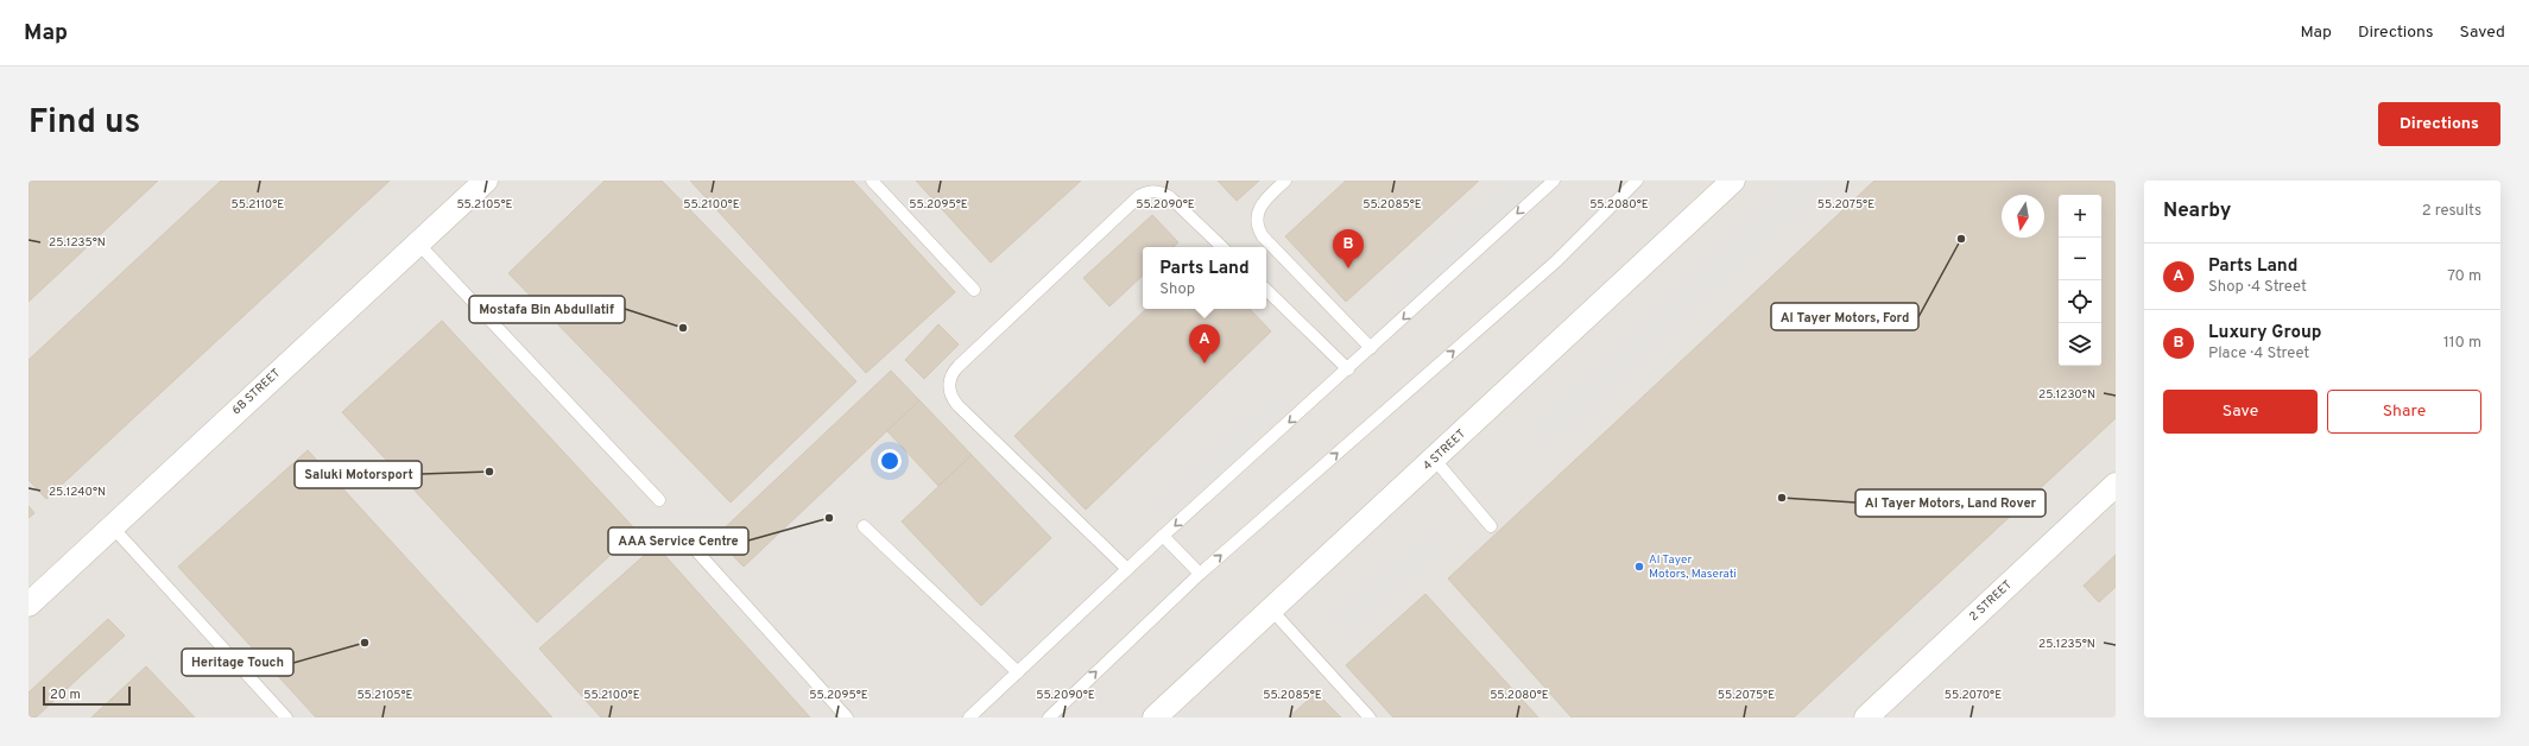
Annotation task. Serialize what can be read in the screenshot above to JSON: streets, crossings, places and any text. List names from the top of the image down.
{
  "streets": {
    "street": ["6B STREET", "4 STREET", "2 STREET"]
  },
  "places": [
    "Al Tayer Motors, Ford",
    "Mostafa Bin Abdullatif",
    "Saluki Motorsport",
    "Al Tayer Motors, Land Rover",
    "AAA Service Centre",
    "Al Tayer Motors, Maserati",
    "Heritage Touch"
  ],
  "scale_bar": "20 m",
  "north": "bottom",
  "page": {
    "header": "Map",
    "nav": ["Map", "Directions", "Saved"],
    "title": "Find us",
    "buttons": [
      "Directions",
      ["Save", "Share"]
    ],
    "heading": ["Nearby", "2 results"],
    "map_buttons": ["+", "−"],
    "pins": ["B", "A"],
    "list": [
      {
        "mark": "A",
        "name": "Parts Land",
        "note": "Shop · 4 Street",
        "value": "70 m"
      },
      {
        "mark": "B",
        "name": "Luxury Group",
        "note": "Place · 4 Street",
        "value": "110 m"
      }
    ],
    "popup": ["Parts Land", "Shop"],
    "scale": "20 m"
  },
  "coordinates": [
    "55.2110°E",
    "55.2105°E",
    "55.2100°E",
    "55.2095°E",
    "55.2090°E",
    "55.2085°E",
    "55.2080°E",
    "55.2075°E",
    "25.1235°N",
    "25.1230°N",
    "25.1240°N",
    "55.2070°E"
  ]
}
